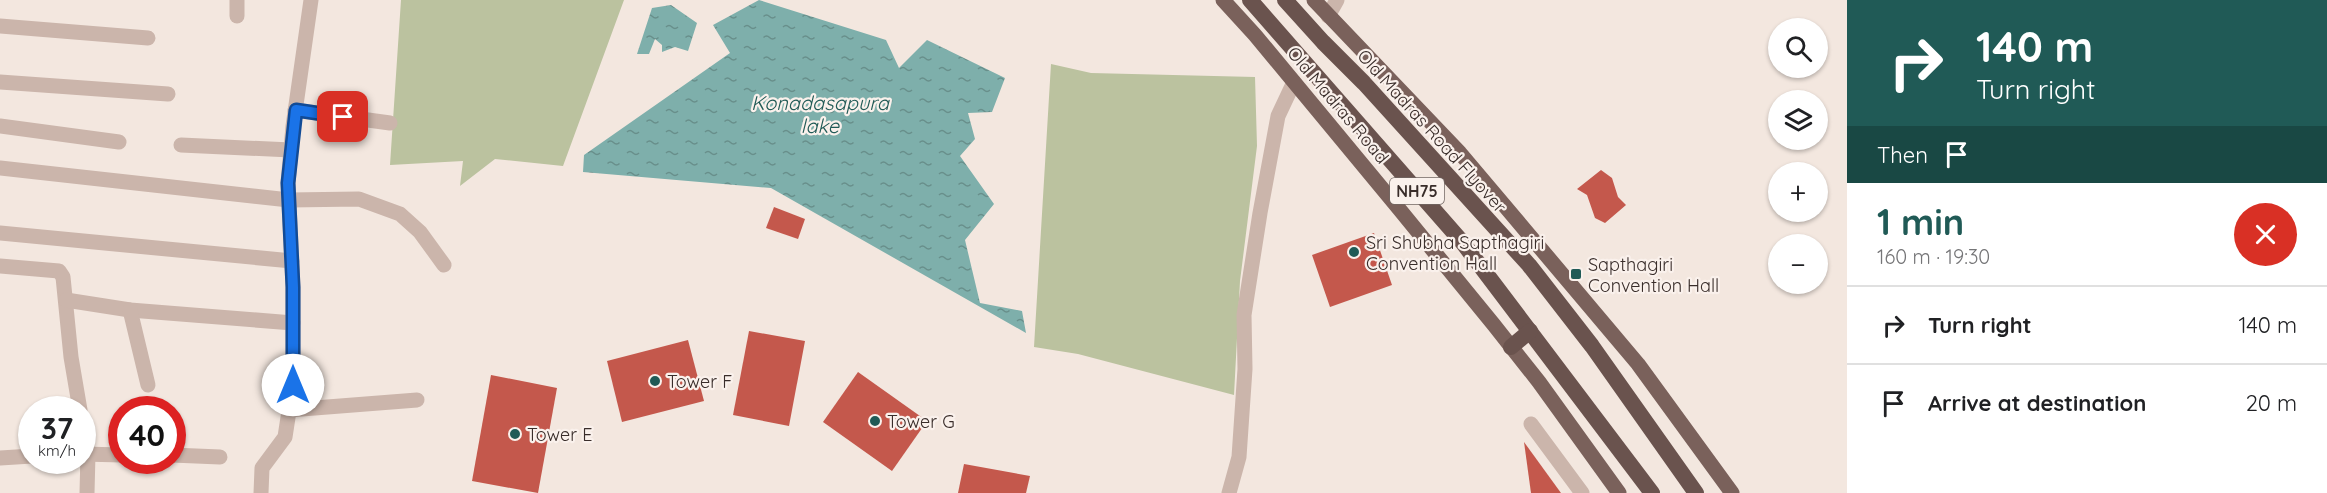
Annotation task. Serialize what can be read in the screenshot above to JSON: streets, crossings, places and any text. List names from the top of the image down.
{
  "streets": {
    "highway": ["Old Madras Road Flyover", "NH75"],
    "main road": ["Old Madras Road"]
  },
  "water": ["Konadasapura lake"],
  "places": {
    "other": [
      "Sri Shubha Sapthagiri Convention Hall",
      "Tower F",
      "Tower G",
      "Tower E"
    ],
    "transit": ["Sapthagiri Convention Hall"]
  },
  "page": {
    "turn": ["140 m", "Turn right"],
    "map_buttons": ["+", "−"],
    "then": "Then",
    "heading": ["1 min", "160 m · 19:30"],
    "list": [
      {
        "name": "Turn right",
        "value": "140 m"
      },
      {
        "name": "Arrive at destination",
        "value": "20 m"
      }
    ],
    "speed": "37 km/h",
    "limit": "40"
  }
}
